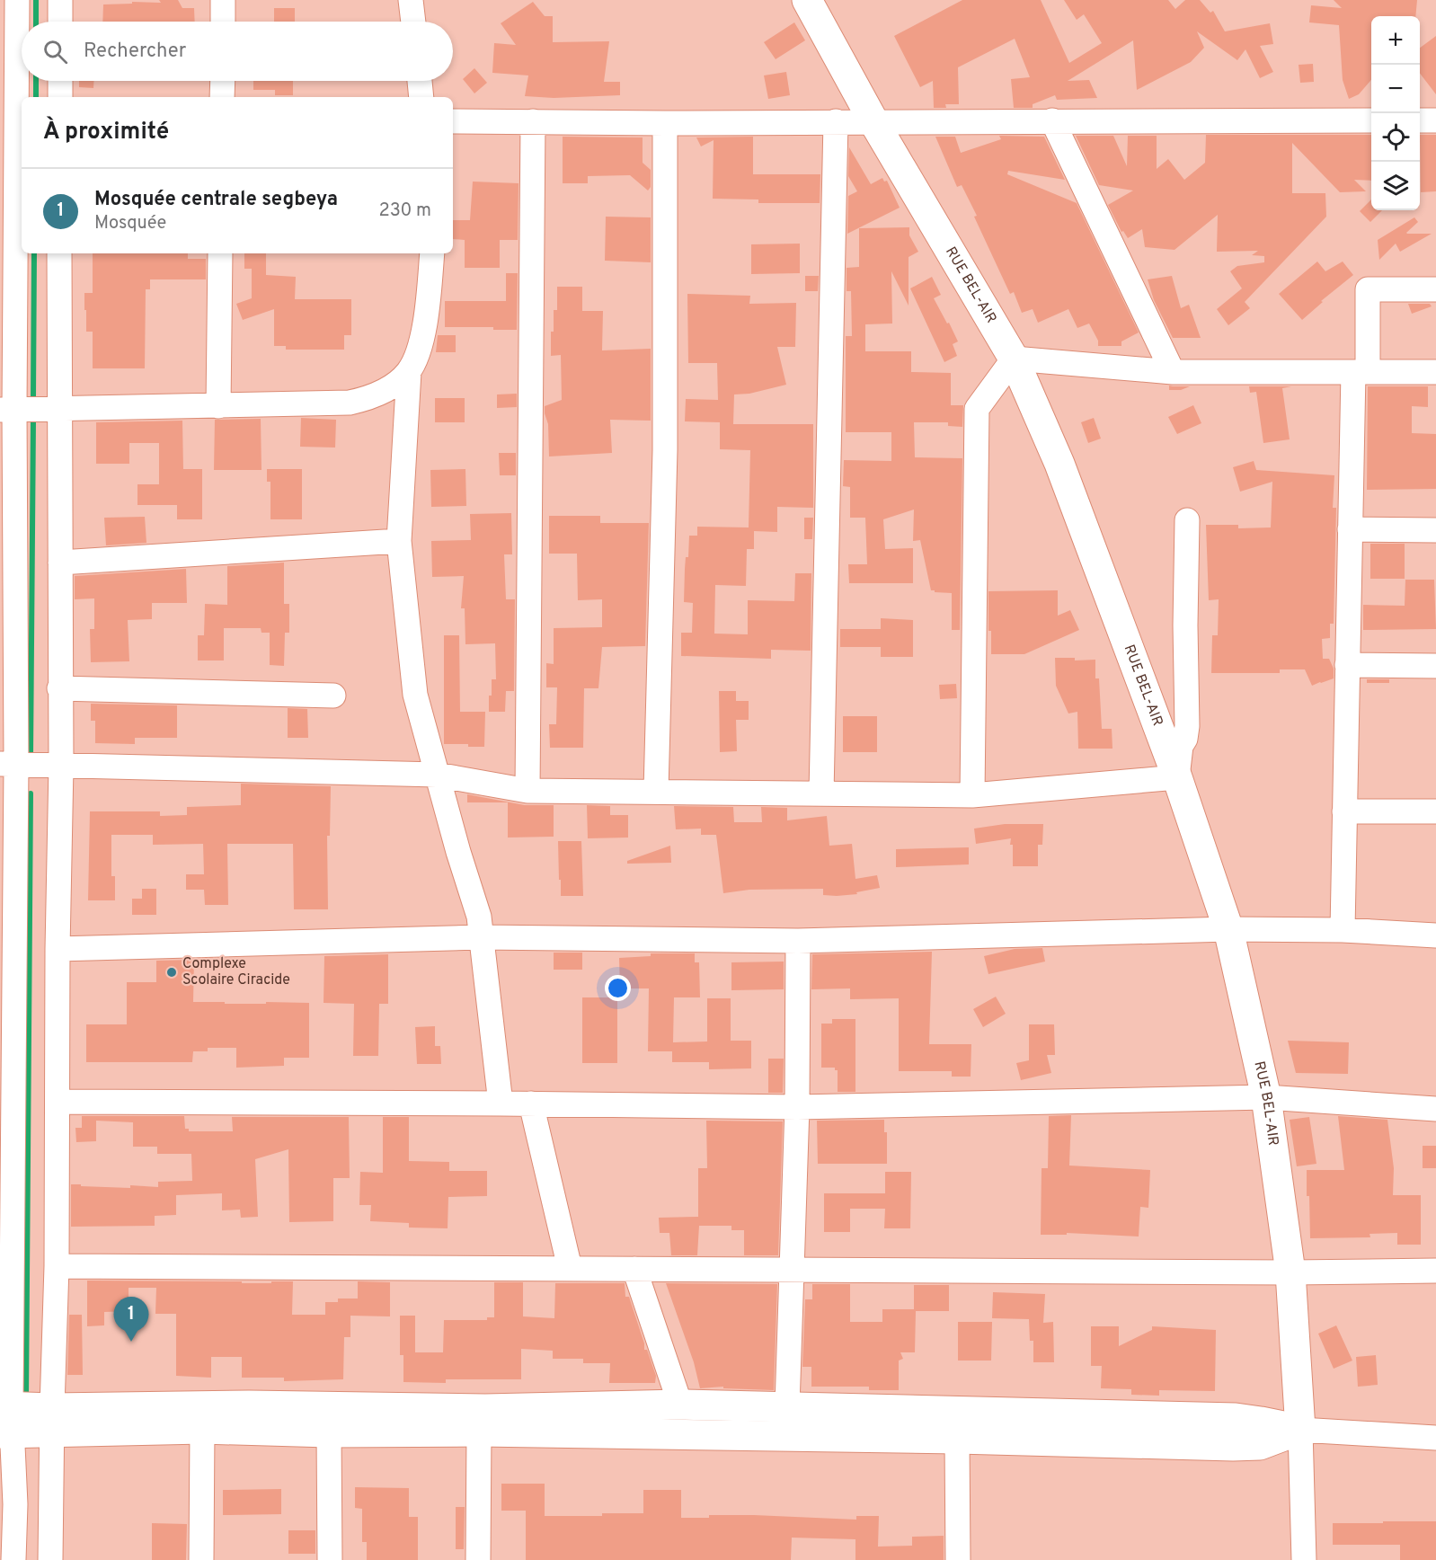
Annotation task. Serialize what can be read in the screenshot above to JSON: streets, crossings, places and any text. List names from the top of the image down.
{
  "streets": {
    "main road": ["RUE BEL-AIR"]
  },
  "places": ["Complexe Scolaire Ciracide"],
  "page": {
    "map_buttons": ["+", "−"],
    "search": "Rechercher",
    "heading": "À proximité",
    "list": [
      {
        "mark": "1",
        "name": "Mosquée centrale segbeya",
        "note": "Mosquée",
        "value": "230 m"
      }
    ],
    "pins": "1"
  }
}
